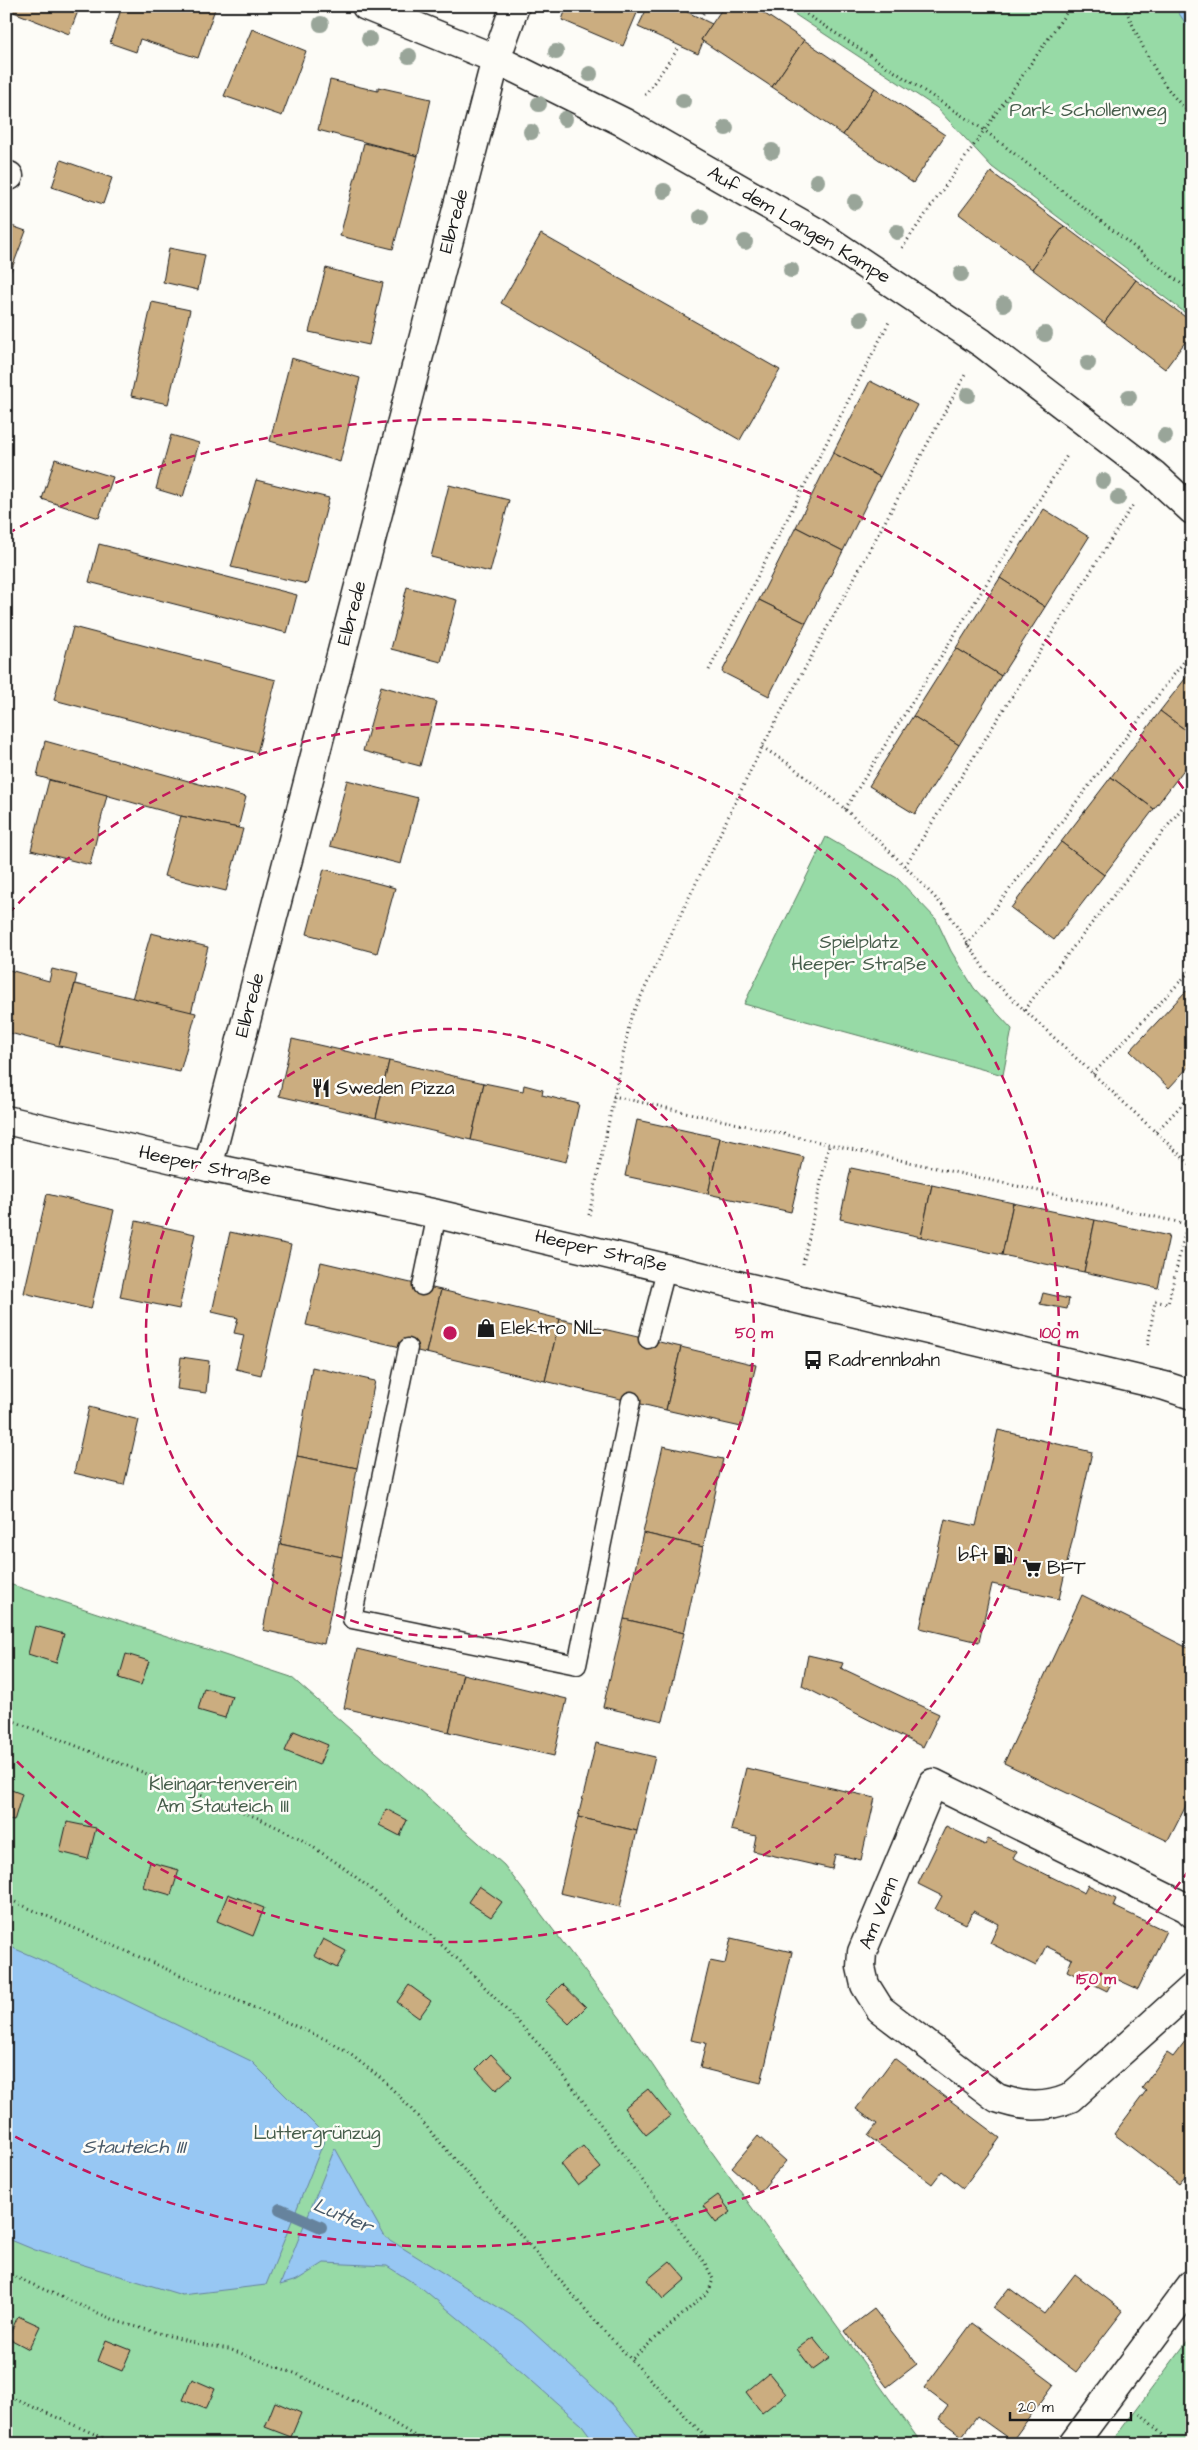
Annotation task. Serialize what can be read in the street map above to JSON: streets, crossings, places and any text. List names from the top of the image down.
{
  "streets": {
    "street": [
      "Elbrede",
      "Auf dem Langen Kampe",
      "Heeper Straße",
      "Am Venn"
    ]
  },
  "crossings": [
    ["Elbrede", "Auf dem Langen Kampe"],
    ["Elbrede", "Heeper Straße"]
  ],
  "water": ["Stauteich III", "Lutter"],
  "parks": [
    "Park Schollenweg",
    "Spielplatz Heeper Straße",
    "Kleingartenverein Am Stauteich III",
    "Luttergrünzug"
  ],
  "places": {
    "restaurant": ["Sweden Pizza"],
    "shop": ["Elektro NIL"],
    "bus stop": ["Radrennbahn"],
    "fuel station": ["bft"],
    "supermarket": ["BFT"]
  },
  "scale_bar": "20 m",
  "rings": ["50 m", "100 m", "150 m"]
}
